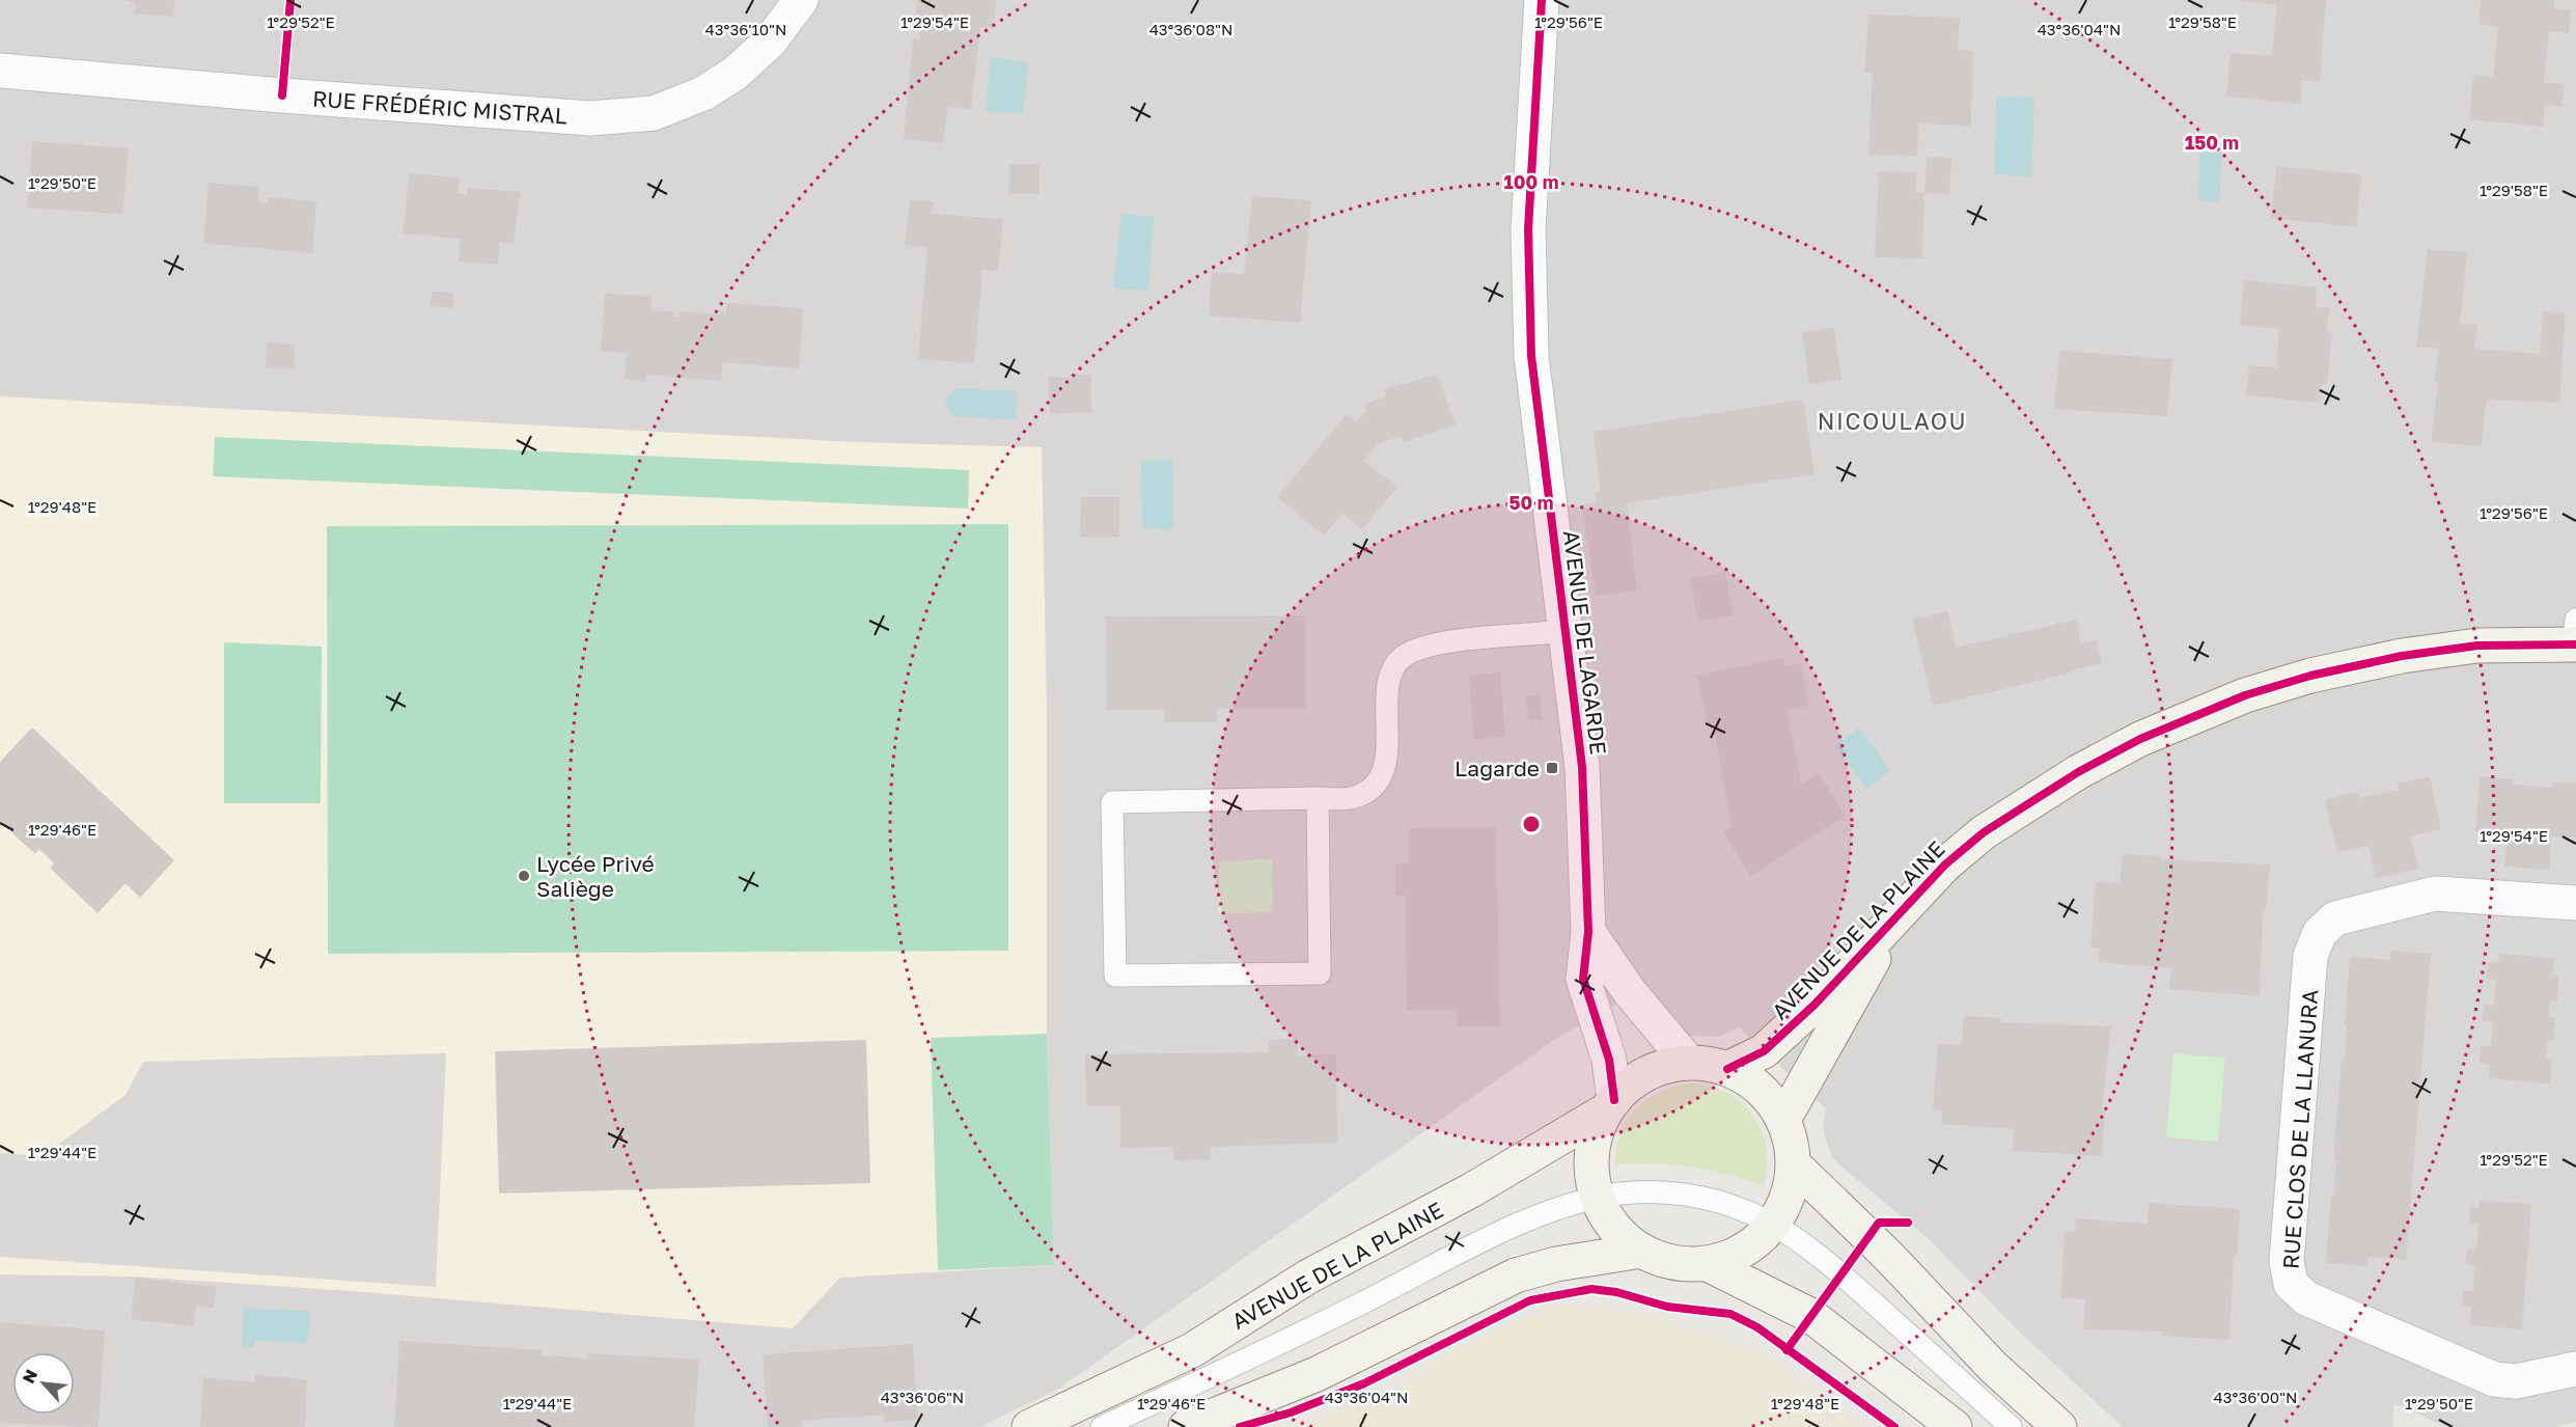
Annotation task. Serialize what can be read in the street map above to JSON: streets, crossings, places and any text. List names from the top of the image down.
{
  "streets": {
    "street": [
      "RUE FRÉDÉRIC MISTRAL",
      "AVENUE DE LAGARDE",
      "AVENUE DE LA PLAINE",
      "RUE CLOS DE LA LLANURA"
    ]
  },
  "crossings": [
    ["AVENUE DE LAGARDE", "AVENUE DE LA PLAINE"]
  ],
  "districts": ["NICOULAOU"],
  "places": {
    "transit": ["Lagarde"],
    "other": ["Lycée Privé Saliège"]
  },
  "north": "top left",
  "coordinates": [
    "1°29'56\"E",
    "1°29'52\"E",
    "1°29'54\"E",
    "1°29'58\"E",
    "43°36'10\"N",
    "43°36'08\"N",
    "43°36'04\"N",
    "1°29'50\"E",
    "1°29'48\"E",
    "1°29'46\"E",
    "1°29'44\"E",
    "43°36'06\"N",
    "43°36'00\"N"
  ],
  "rings": ["150 m", "100 m", "50 m"]
}
